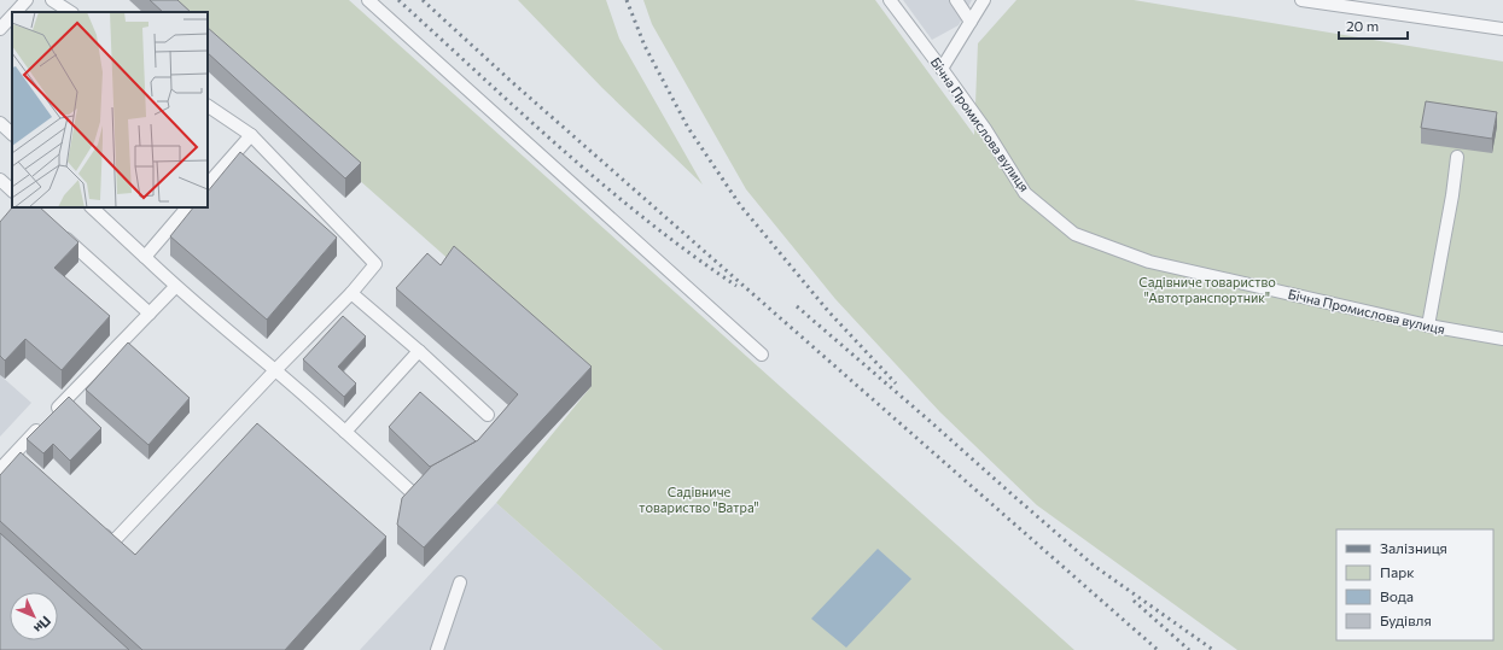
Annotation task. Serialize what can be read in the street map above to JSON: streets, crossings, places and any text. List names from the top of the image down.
{
  "streets": {
    "lane": ["Бічна Промислова вулиця"]
  },
  "parks": ["Садівниче товариство \"Автотранспортник\"", "Садівниче товариство \"Ватра\""],
  "legend": [
    "Залізниця",
    "Парк",
    "Вода",
    "Будівля"
  ],
  "scale_bar": "20 m",
  "north": "bottom right"
}
